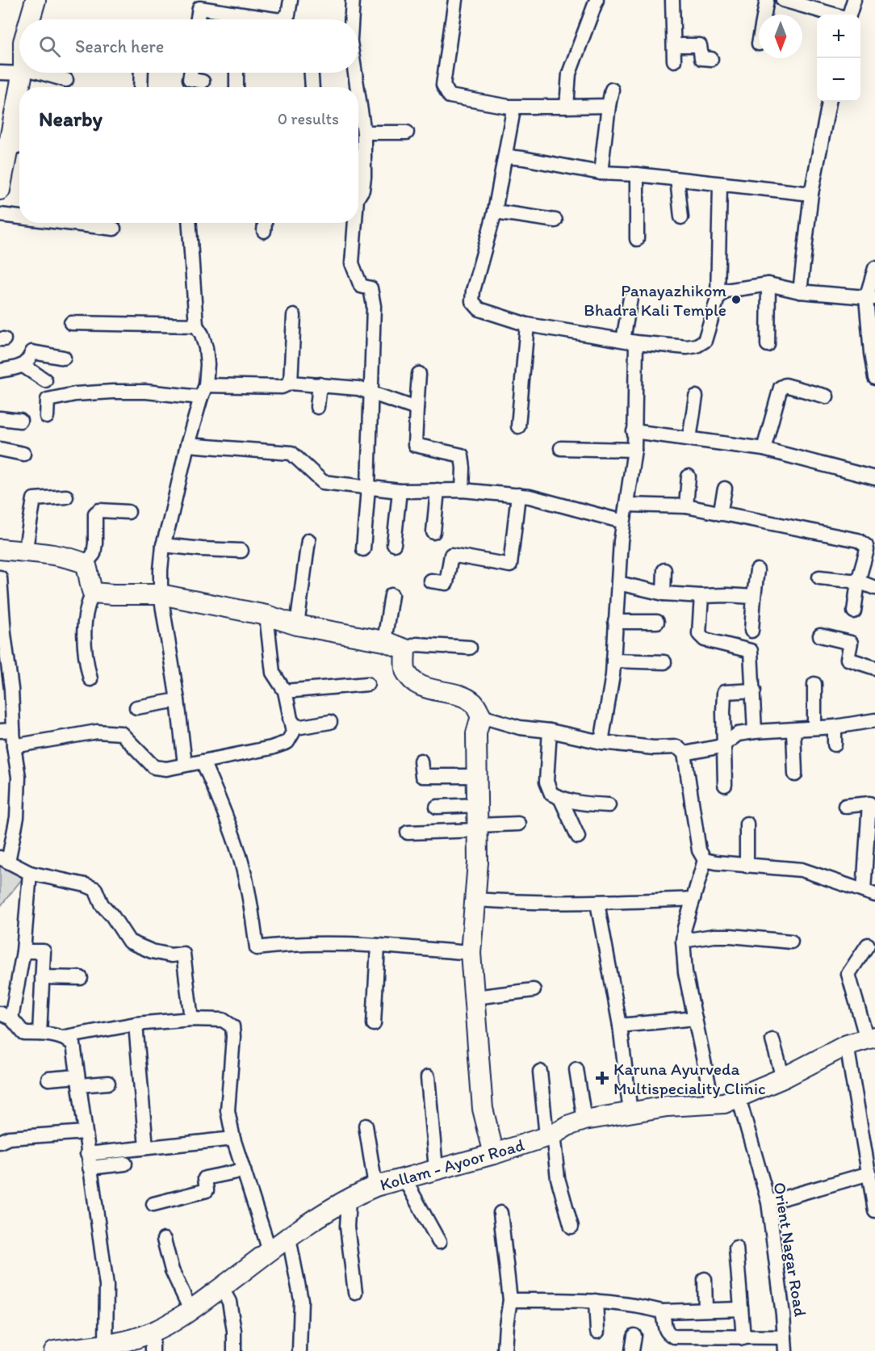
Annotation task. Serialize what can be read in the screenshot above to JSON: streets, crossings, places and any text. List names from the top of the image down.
{
  "streets": {
    "street": ["Kollam - Ayoor Road", "Orient Nagar Road"]
  },
  "crossings": [
    ["Kollam - Ayoor Road", "Orient Nagar Road"]
  ],
  "places": {
    "other": ["Panayazhikom Bhadra Kali Temple"],
    "health": ["Karuna Ayurveda Multispeciality Clinic"]
  },
  "north": "bottom",
  "page": {
    "map_buttons": ["+", "−"],
    "search": "Search here",
    "heading": ["Nearby", "0 results"]
  }
}
